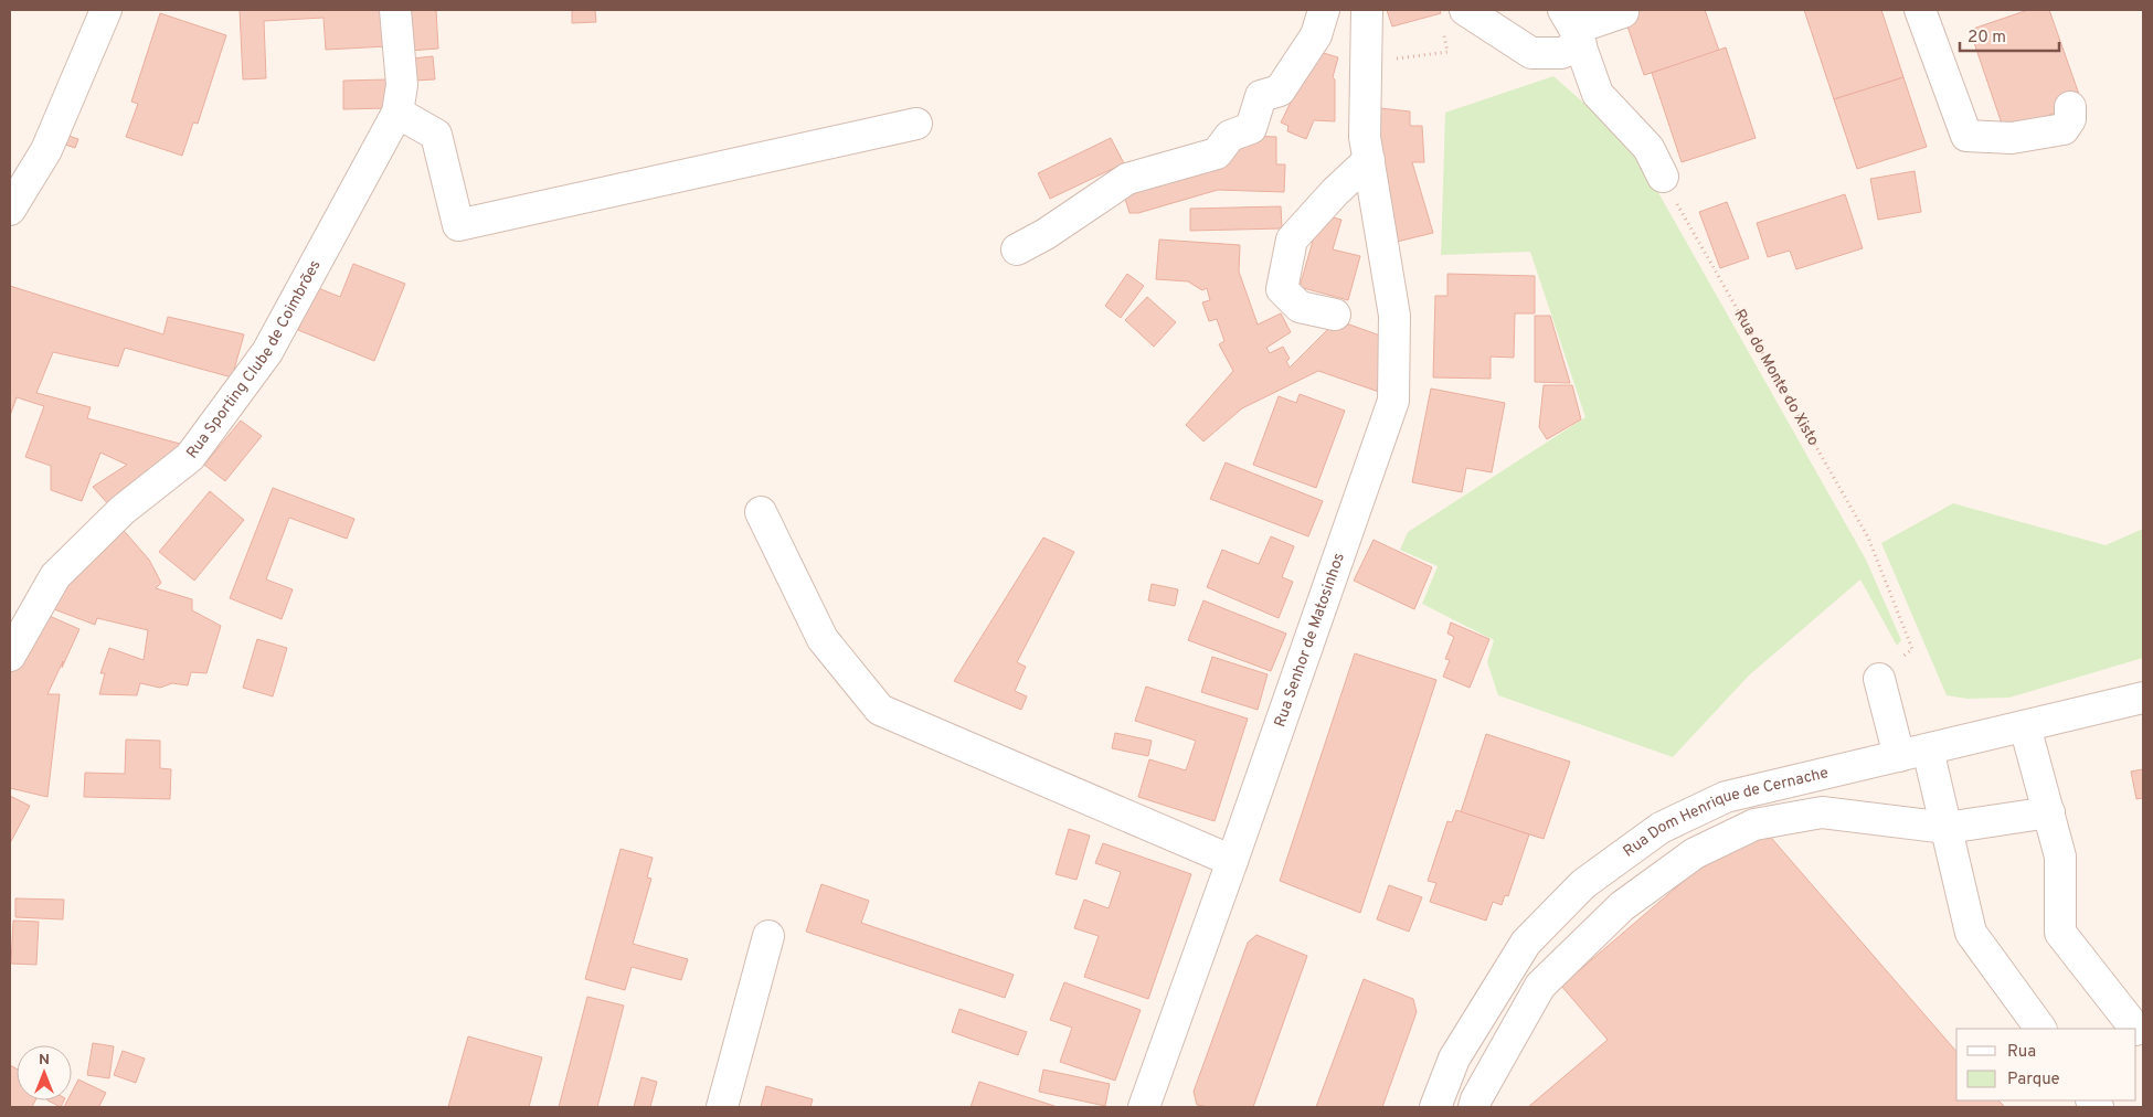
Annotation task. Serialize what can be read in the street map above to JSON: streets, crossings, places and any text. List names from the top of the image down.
{
  "streets": {
    "street": ["Rua Sporting Clube de Coimbrões", "Rua Senhor de Matosinhos", "Rua Dom Henrique de Cernache"],
    "path": ["Rua do Monte do Xisto"]
  },
  "legend": ["Rua", "Parque"],
  "scale_bar": "20 m",
  "north": "top"
}
